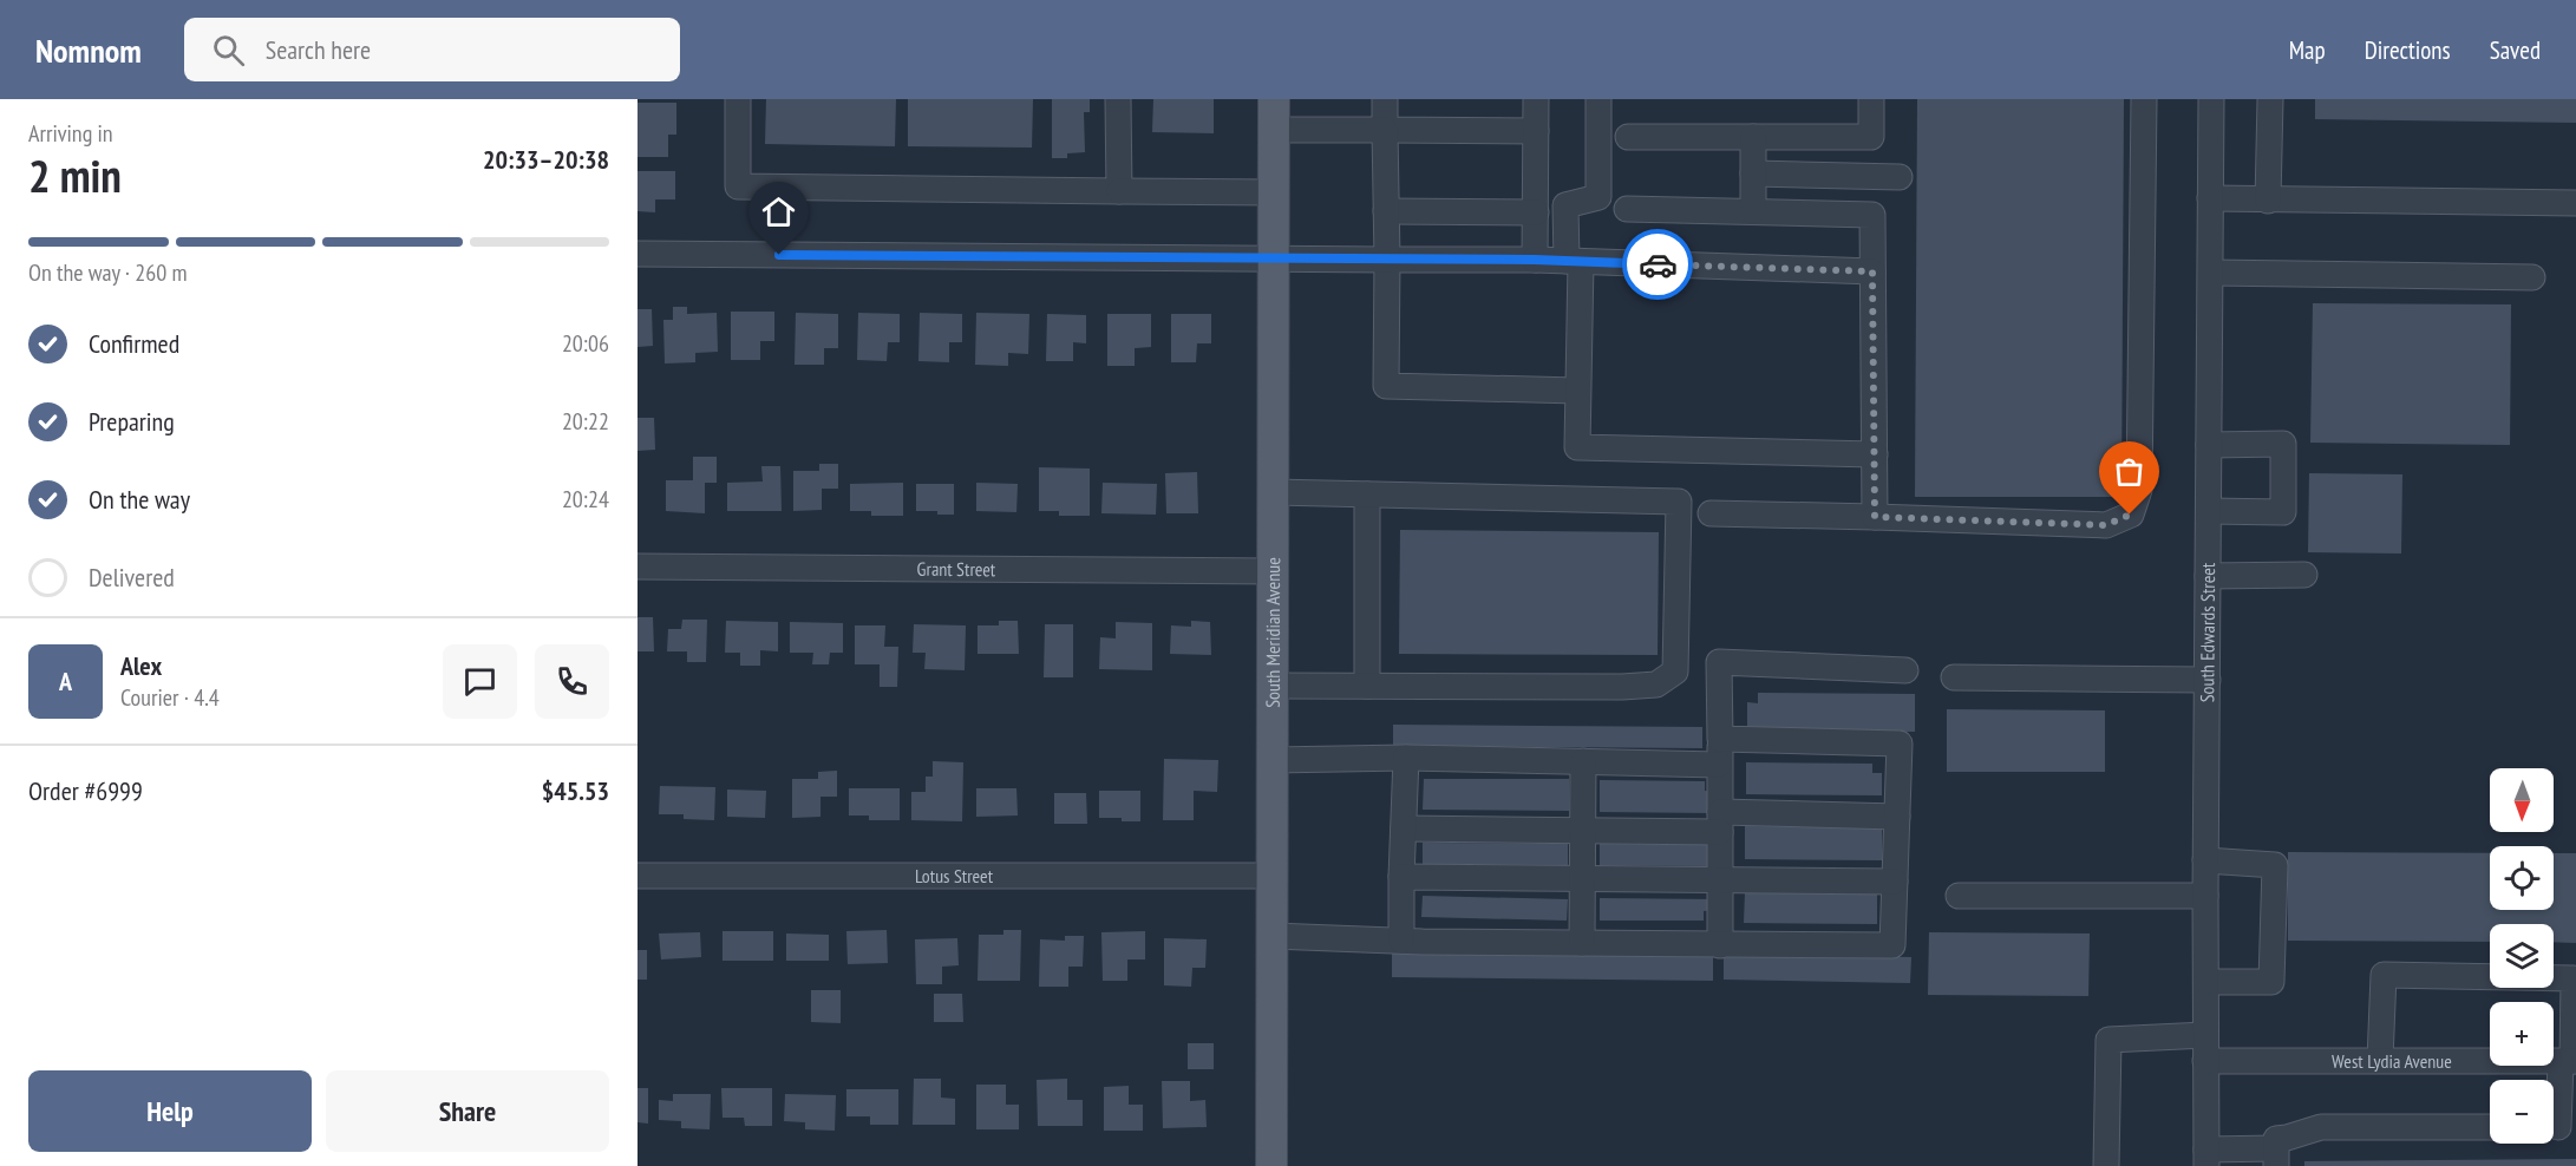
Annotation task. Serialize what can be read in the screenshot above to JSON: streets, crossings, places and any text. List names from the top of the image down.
{
  "streets": {
    "main road": ["South Meridian Avenue"],
    "street": [
      "Grant Street",
      "South Edwards Street",
      "Lotus Street",
      "West Lydia Avenue"
    ]
  },
  "crossings": [
    ["Grant Street", "South Meridian Avenue"],
    ["South Meridian Avenue", "Lotus Street"],
    ["South Edwards Street", "West Lydia Avenue"]
  ],
  "north": "bottom",
  "page": {
    "header": "Nomnom",
    "search": "Search here",
    "nav": ["Map", "Directions", "Saved"],
    "heading": ["2 min", "Arriving in", "20:33–20:38"],
    "panel": [
      "Alex",
      "Courier · 4.4",
      "Order #6999",
      "$45.53"
    ],
    "bar": "On the way · 260 m",
    "list": [
      ["Confirmed", "20:06"],
      ["Preparing", "20:22"],
      ["On the way", "20:24"],
      "Delivered"
    ],
    "round": "A",
    "map_buttons": ["+", "−"],
    "buttons": ["Help", "Share"]
  }
}
